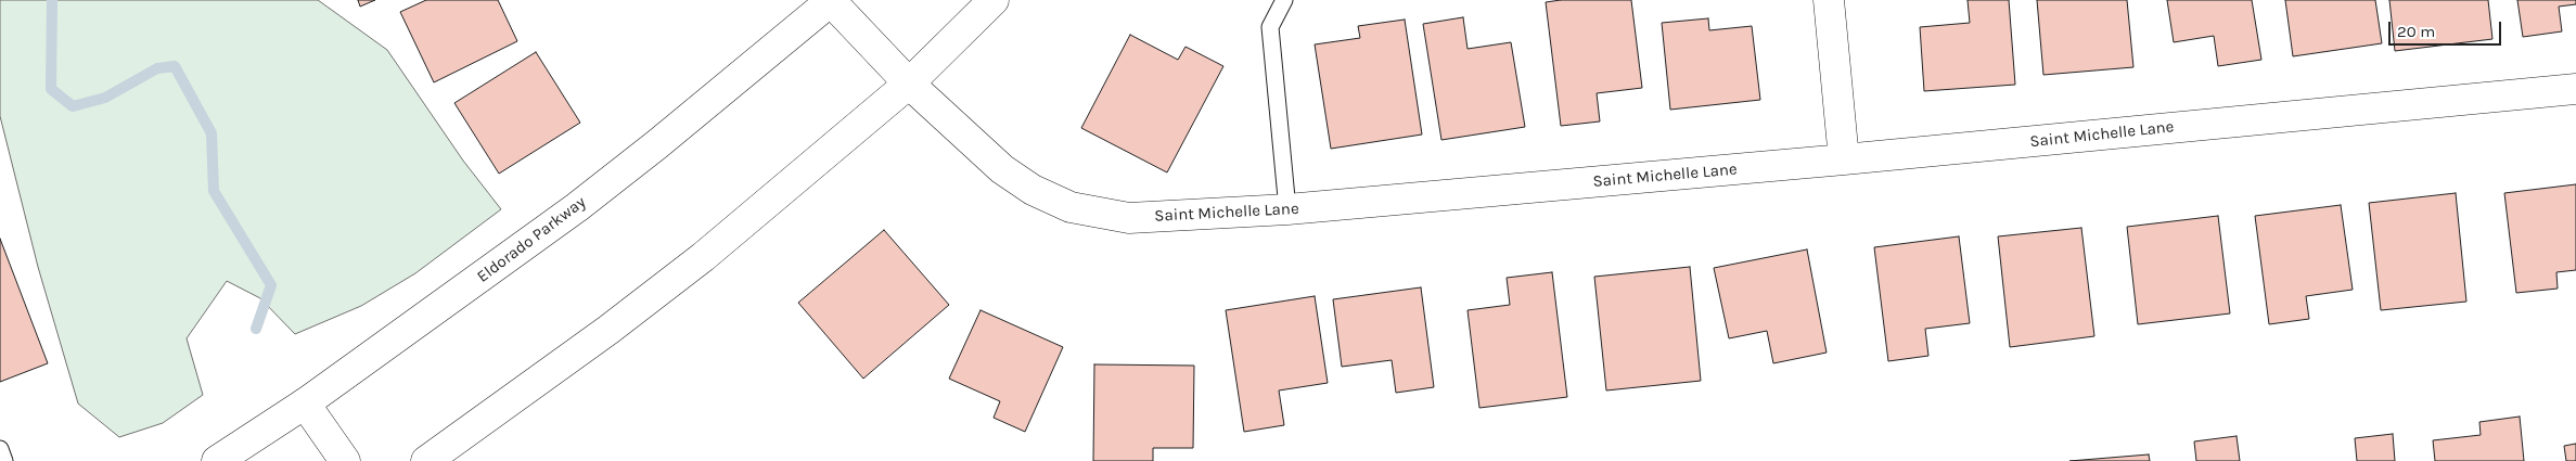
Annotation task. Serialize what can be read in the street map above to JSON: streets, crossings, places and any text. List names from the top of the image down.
{
  "streets": {
    "street": ["Saint Michelle Lane", "Eldorado Parkway"]
  },
  "crossings": [
    ["Saint Michelle Lane", "Eldorado Parkway"]
  ],
  "scale_bar": "20 m"
}
